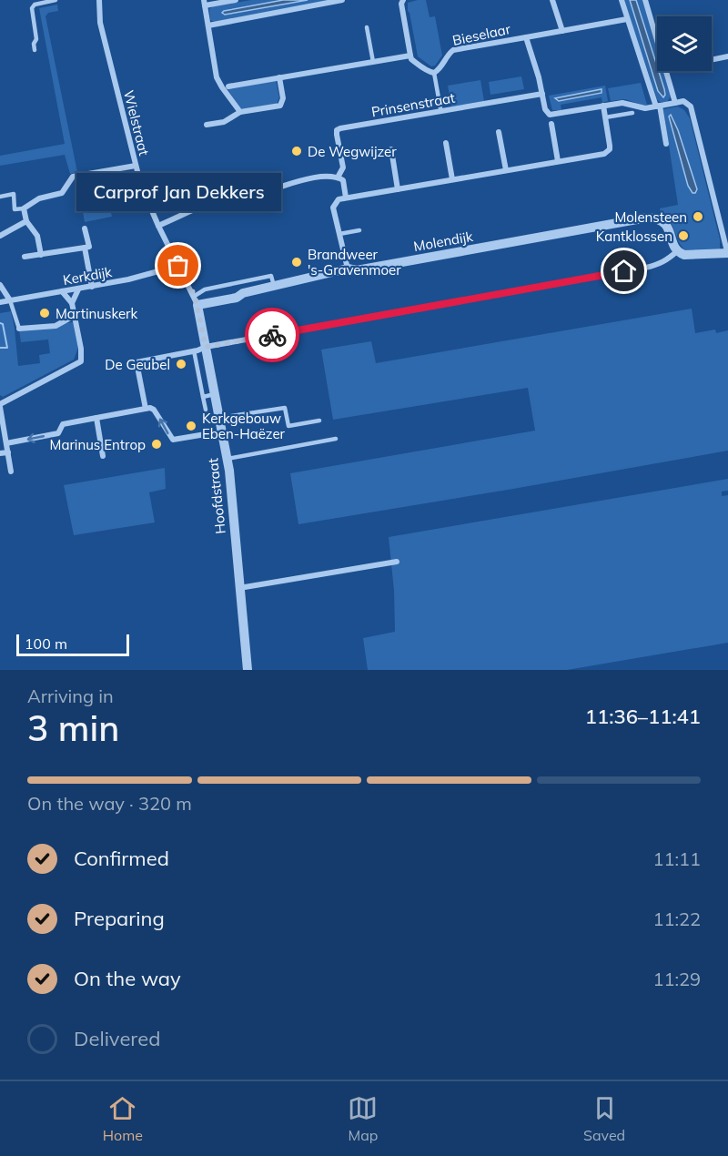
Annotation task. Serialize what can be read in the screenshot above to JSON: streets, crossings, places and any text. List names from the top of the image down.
{
  "streets": {
    "street": [
      "Bieselaar",
      "Prinsenstraat",
      "Wielstraat",
      "Molendijk",
      "Kerkdijk",
      "Hoofdstraat"
    ]
  },
  "crossings": [
    ["Bieselaar", "Prinsenstraat"],
    ["Wielstraat", "Molendijk"],
    ["Wielstraat", "Kerkdijk"],
    ["Wielstraat", "Hoofdstraat"],
    ["Molendijk", "Hoofdstraat"]
  ],
  "places": [
    "De Wegwijzer",
    "Molensteen",
    "Kantklossen",
    "Brandweer 's-Gravenmoer",
    "Carprof Jan Dekkers",
    "Martinuskerk",
    "De Geubel",
    "Kerkgebouw Eben-Haëzer",
    "Marinus Entrop"
  ],
  "scale_bar": "100 m",
  "page": {
    "bubble": "Carprof Jan Dekkers",
    "scale": "100 m",
    "heading": ["3 min", "Arriving in", "11:36–11:41"],
    "bar": "On the way · 320 m",
    "list": [
      ["Confirmed", "11:11"],
      ["Preparing", "11:22"],
      ["On the way", "11:29"],
      "Delivered"
    ],
    "tabs": ["Home", "Map", "Saved"]
  }
}
